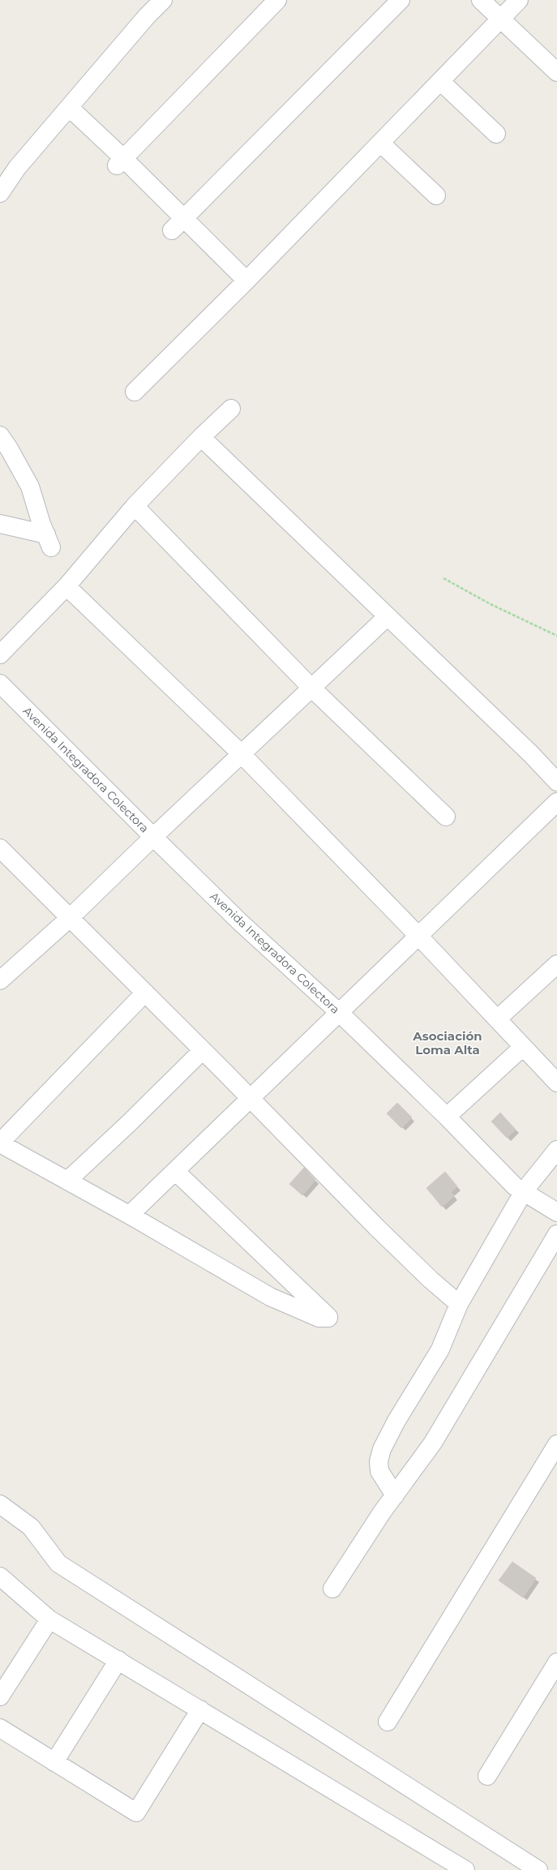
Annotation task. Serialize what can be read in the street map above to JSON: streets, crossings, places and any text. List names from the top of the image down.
{
  "streets": {
    "street": ["Avenida Integradora Colectora"]
  },
  "districts": ["Asociación Loma Alta"]
}
